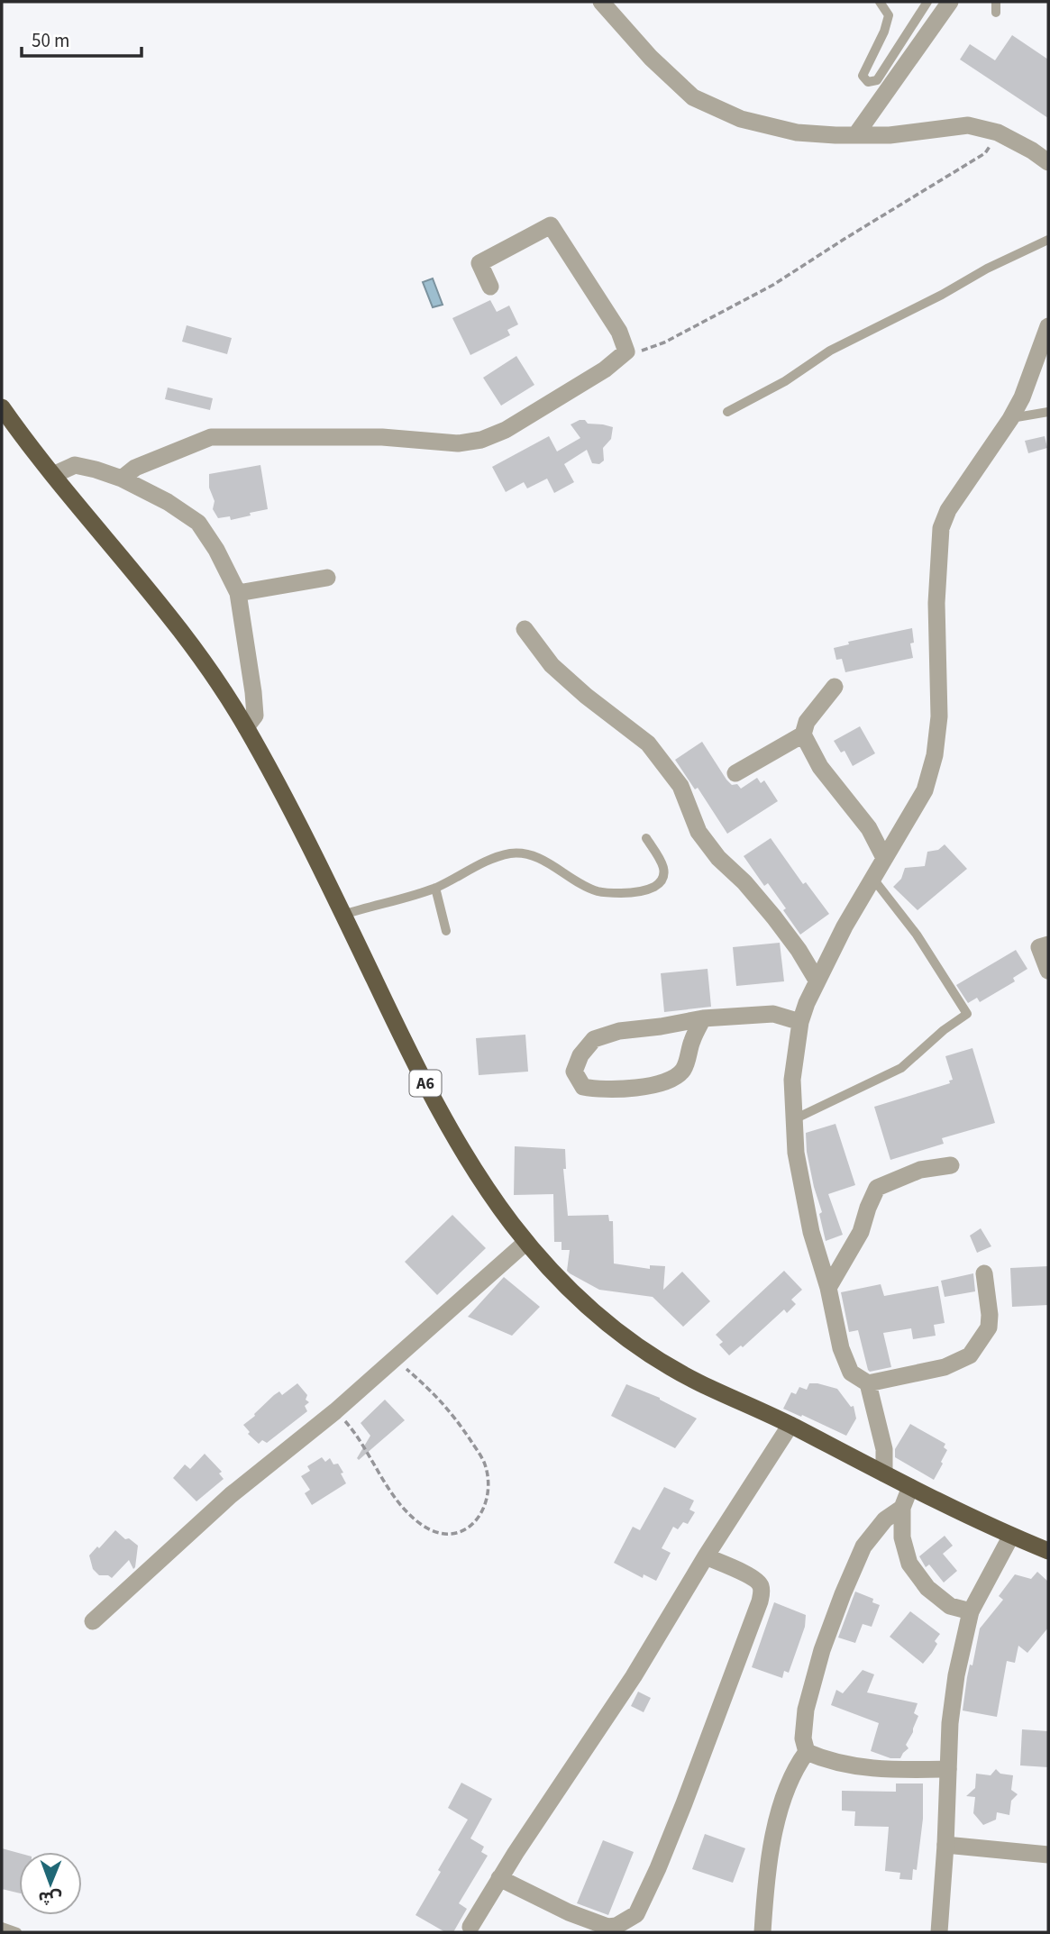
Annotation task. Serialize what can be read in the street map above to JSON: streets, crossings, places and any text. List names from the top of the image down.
{
  "streets": {
    "highway": ["A6"]
  },
  "scale_bar": "50 m",
  "north": "bottom"
}
